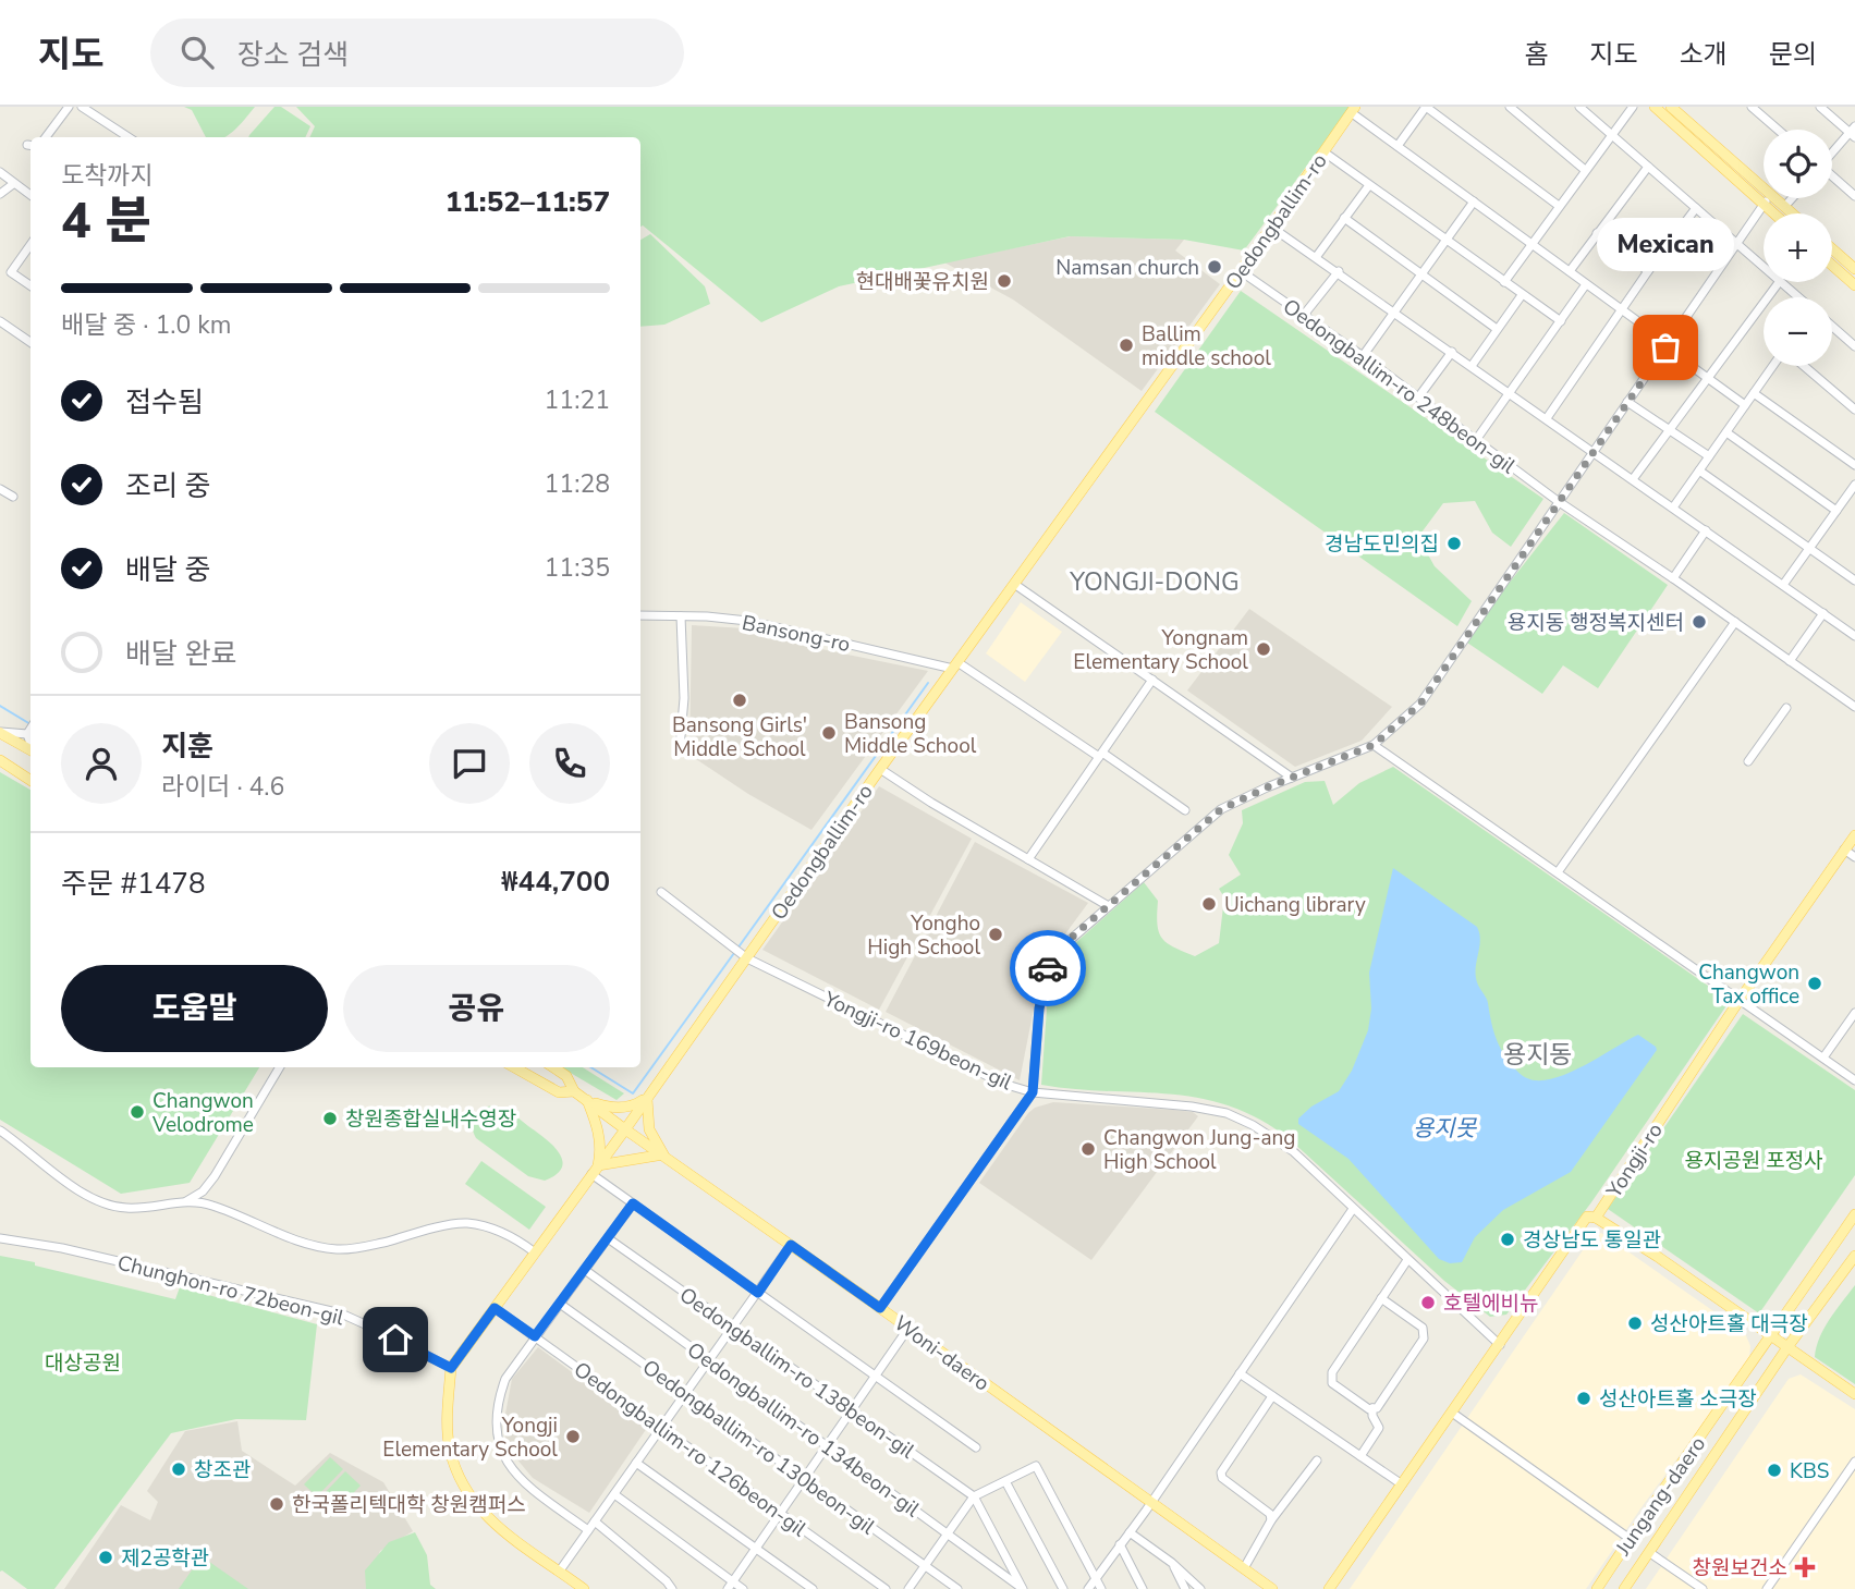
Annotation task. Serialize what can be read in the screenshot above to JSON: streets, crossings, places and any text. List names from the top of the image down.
{
  "streets": {
    "main road": [
      "Oedongballim-ro",
      "Yongji-ro",
      "Woni-daero",
      "Jungang-daero"
    ],
    "street": [
      "Oedongballim-ro 248beon-gil",
      "Bansong-ro",
      "Yongji-ro 169beon-gil",
      "Chunghon-ro 72beon-gil",
      "Oedongballim-ro 138beon-gil",
      "Oedongballim-ro 134beon-gil",
      "Oedongballim-ro 130beon-gil",
      "Oedongballim-ro 126beon-gil"
    ]
  },
  "crossings": [
    ["Oedongballim-ro", "Oedongballim-ro 248beon-gil"],
    ["Oedongballim-ro", "Bansong-ro"],
    ["Oedongballim-ro", "Yongji-ro 169beon-gil"],
    ["Oedongballim-ro", "Chunghon-ro 72beon-gil"],
    ["Oedongballim-ro", "Woni-daero"],
    ["Oedongballim-ro", "Oedongballim-ro 126beon-gil"],
    ["Yongji-ro 169beon-gil", "Yongji-ro"],
    ["Oedongballim-ro 138beon-gil", "Oedongballim-ro 134beon-gil"]
  ],
  "districts": ["YONGJI-DONG", "용지동"],
  "water": ["용지못"],
  "parks": ["용지공원 포정사", "대상공원"],
  "places": {
    "other": [
      "Namsan church",
      "현대배꽃유치원",
      "Ballim middle school",
      "Mexican",
      "경남도민의집",
      "용지동 행정복지센터",
      "Yongnam Elementary School",
      "Bansong Girls' Middle School",
      "Bansong Middle School",
      "Uichang library",
      "Yongho High School",
      "Changwon Tax office",
      "Changwon Velodrome",
      "창원종합실내수영장",
      "Changwon Jung-ang High School",
      "경상남도 통일관",
      "호텔에비뉴",
      "성산아트홀 대극장",
      "성산아트홀 소극장",
      "Yongji Elementary School",
      "창조관",
      "KBS",
      "한국폴리텍대학 창원캠퍼스",
      "제2공학관"
    ],
    "health": ["창원보건소"]
  },
  "page": {
    "header": "지도",
    "search": "장소 검색",
    "nav": [
      "홈",
      "지도",
      "소개",
      "문의"
    ],
    "map_buttons": ["+", "−"],
    "heading": ["4 분", "도착까지", "11:52–11:57"],
    "panel": [
      "지훈",
      "라이더 · 4.6",
      "주문 #1478",
      "₩44,700"
    ],
    "bubble": "Mexican",
    "bar": "배달 중 · 1.0 km",
    "list": [
      ["접수됨", "11:21"],
      ["조리 중", "11:28"],
      ["배달 중", "11:35"],
      "배달 완료"
    ],
    "buttons": ["도움말", "공유"]
  }
}
